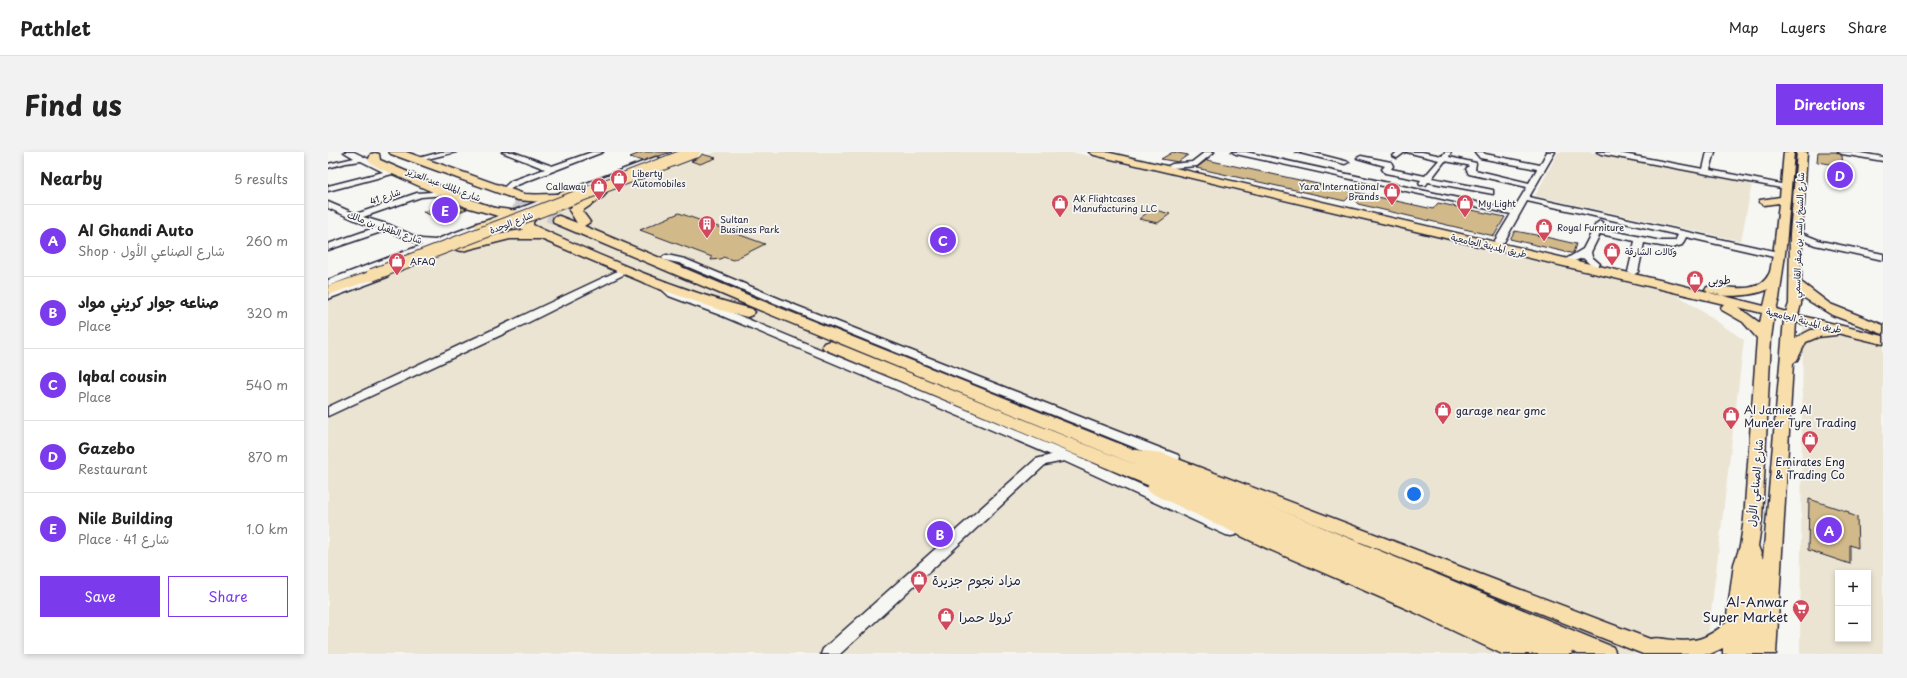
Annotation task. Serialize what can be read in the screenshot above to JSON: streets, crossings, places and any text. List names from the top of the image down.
{
  "streets": {
    "highway": ["شارع الملك عبد العزيز", "شارع الوحدة"],
    "main road": ["شارع الشيخ راشد بن صقر القاسمي", "طريق المدينة الجامعية", "شارع الصناعي الأول"],
    "street": ["شارع 41", "شارع الطفيل بن مالك"]
  },
  "crossings": [
    ["شارع 41", "شارع الطفيل بن مالك"],
    ["شارع الشيخ راشد بن صقر القاسمي", "طريق المدينة الجامعية"],
    ["شارع الشيخ راشد بن صقر القاسمي", "شارع الصناعي الأول"],
    ["طريق المدينة الجامعية", "شارع الصناعي الأول"]
  ],
  "places": {
    "shop": [
      "Liberty Automobiles",
      "Callaway",
      "Yara International Brands",
      "AK Flightcases Manufacturing LLC",
      "My Light",
      "Royal Furniture",
      "وكالات الشارقة",
      "AFAQ",
      "طوبى",
      "garage near gmc",
      "Al Jamiee Al Muneer Tyre Trading",
      "Emirates Eng & Trading Co",
      "مزاد نجوم جزيرة",
      "كرولا حمرا"
    ],
    "building": ["Sultan Business Park"],
    "supermarket": ["Al-Anwar Super Market"]
  },
  "page": {
    "header": "Pathlet",
    "nav": ["Map", "Layers", "Share"],
    "title": "Find us",
    "buttons": [
      "Directions",
      ["Save", "Share"]
    ],
    "heading": ["Nearby", "5 results"],
    "pins": [
      "D",
      "E",
      "C",
      "A",
      "B"
    ],
    "list": [
      {
        "mark": "A",
        "name": "Al Ghandi Auto",
        "note": "Shop · شارع الصناعي الأول",
        "value": "260 m"
      },
      {
        "mark": "B",
        "name": "صناعه جوار كريني مواد",
        "note": "Place",
        "value": "320 m"
      },
      {
        "mark": "C",
        "name": "Iqbal cousin",
        "note": "Place",
        "value": "540 m"
      },
      {
        "mark": "D",
        "name": "Gazebo",
        "note": "Restaurant",
        "value": "870 m"
      },
      {
        "mark": "E",
        "name": "Nile Building",
        "note": "Place · شارع 41",
        "value": "1.0 km"
      }
    ],
    "map_buttons": ["+", "−"]
  }
}
